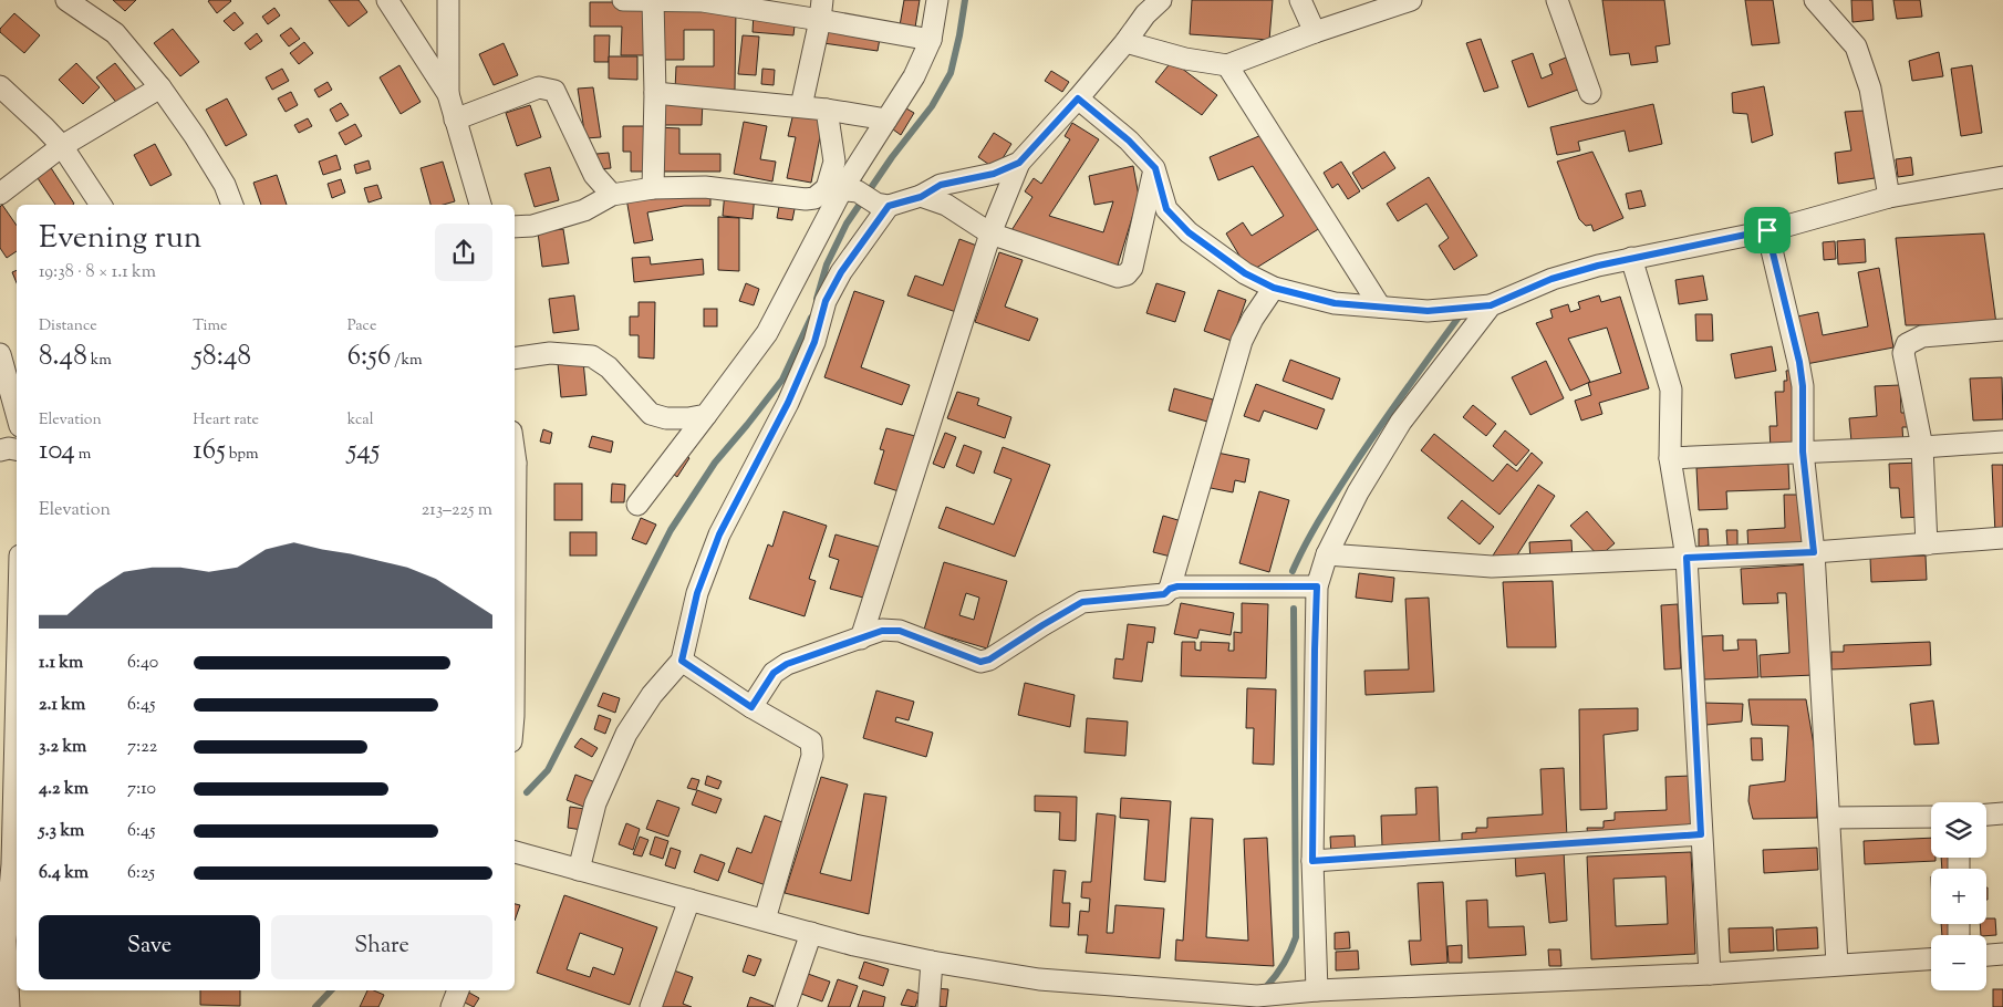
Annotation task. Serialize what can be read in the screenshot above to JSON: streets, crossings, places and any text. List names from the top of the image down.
{
  "page": {
    "heading": ["Evening run", "19:38 · 8 × 1.1 km"],
    "stats": [
      ["Distance", "8.48 km"],
      ["Time", "58:48"],
      ["Pace", "6:56 /km"],
      ["Elevation", "104 m"],
      ["Heart rate", "165 bpm"],
      ["kcal", "545"]
    ],
    "chart": ["Elevation", "213–225 m"],
    "list": [
      {
        "name": "1.1 km",
        "note": "6:40"
      },
      {
        "name": "2.1 km",
        "note": "6:45"
      },
      {
        "name": "3.2 km",
        "note": "7:22"
      },
      {
        "name": "4.2 km",
        "note": "7:10"
      },
      {
        "name": "5.3 km",
        "note": "6:45"
      },
      {
        "name": "6.4 km",
        "note": "6:25"
      }
    ],
    "map_buttons": ["+", "−"],
    "buttons": ["Save", "Share"]
  }
}
